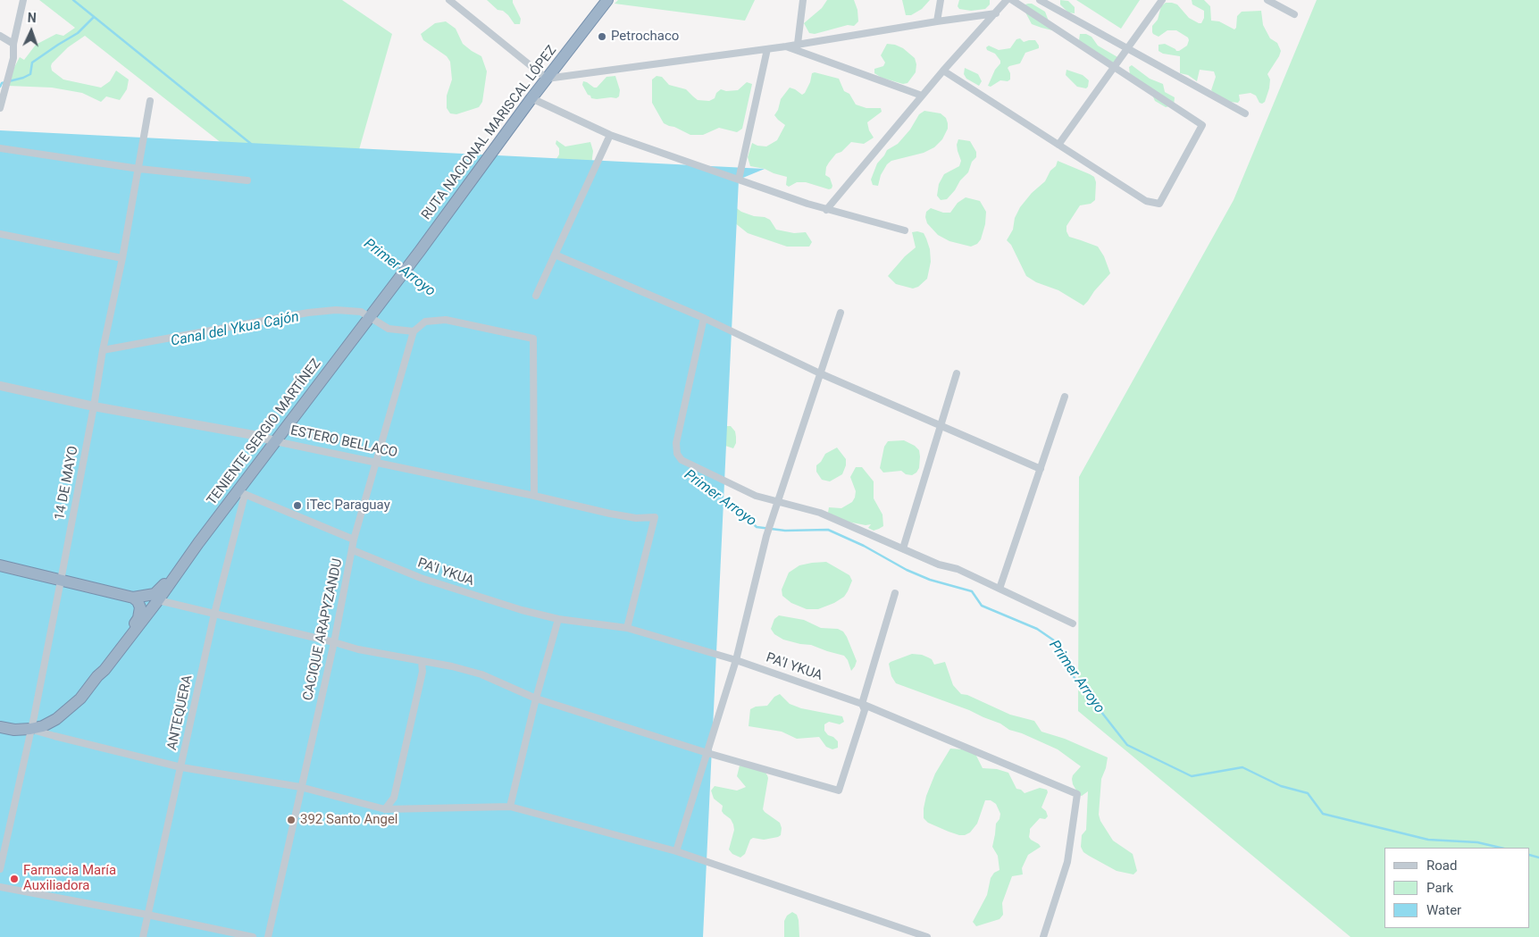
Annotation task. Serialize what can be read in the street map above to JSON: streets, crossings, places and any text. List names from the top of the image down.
{
  "streets": {
    "highway": ["RUTA NACIONAL MARISCAL LÓPEZ", "TENIENTE SERGIO MARTÍNEZ"],
    "street": [
      "ESTERO BELLACO",
      "14 DE MAYO",
      "PA'I YKUA",
      "CACIQUE ARAPYZANDU",
      "ANTEQUERA"
    ]
  },
  "crossings": [
    ["RUTA NACIONAL MARISCAL LÓPEZ", "TENIENTE SERGIO MARTÍNEZ"],
    ["TENIENTE SERGIO MARTÍNEZ", "ESTERO BELLACO"],
    ["TENIENTE SERGIO MARTÍNEZ", "ANTEQUERA"],
    ["ESTERO BELLACO", "14 DE MAYO"],
    ["ESTERO BELLACO", "PA'I YKUA"],
    ["ESTERO BELLACO", "CACIQUE ARAPYZANDU"],
    ["PA'I YKUA", "CACIQUE ARAPYZANDU"]
  ],
  "water": ["Primer Arroyo", "Canal del Ykua Cajón"],
  "places": [
    "Petrochaco",
    "iTec Paraguay",
    "392 Santo Angel",
    "Farmacia María Auxiliadora"
  ],
  "legend": ["Road", "Park", "Water"],
  "north": "top"
}
